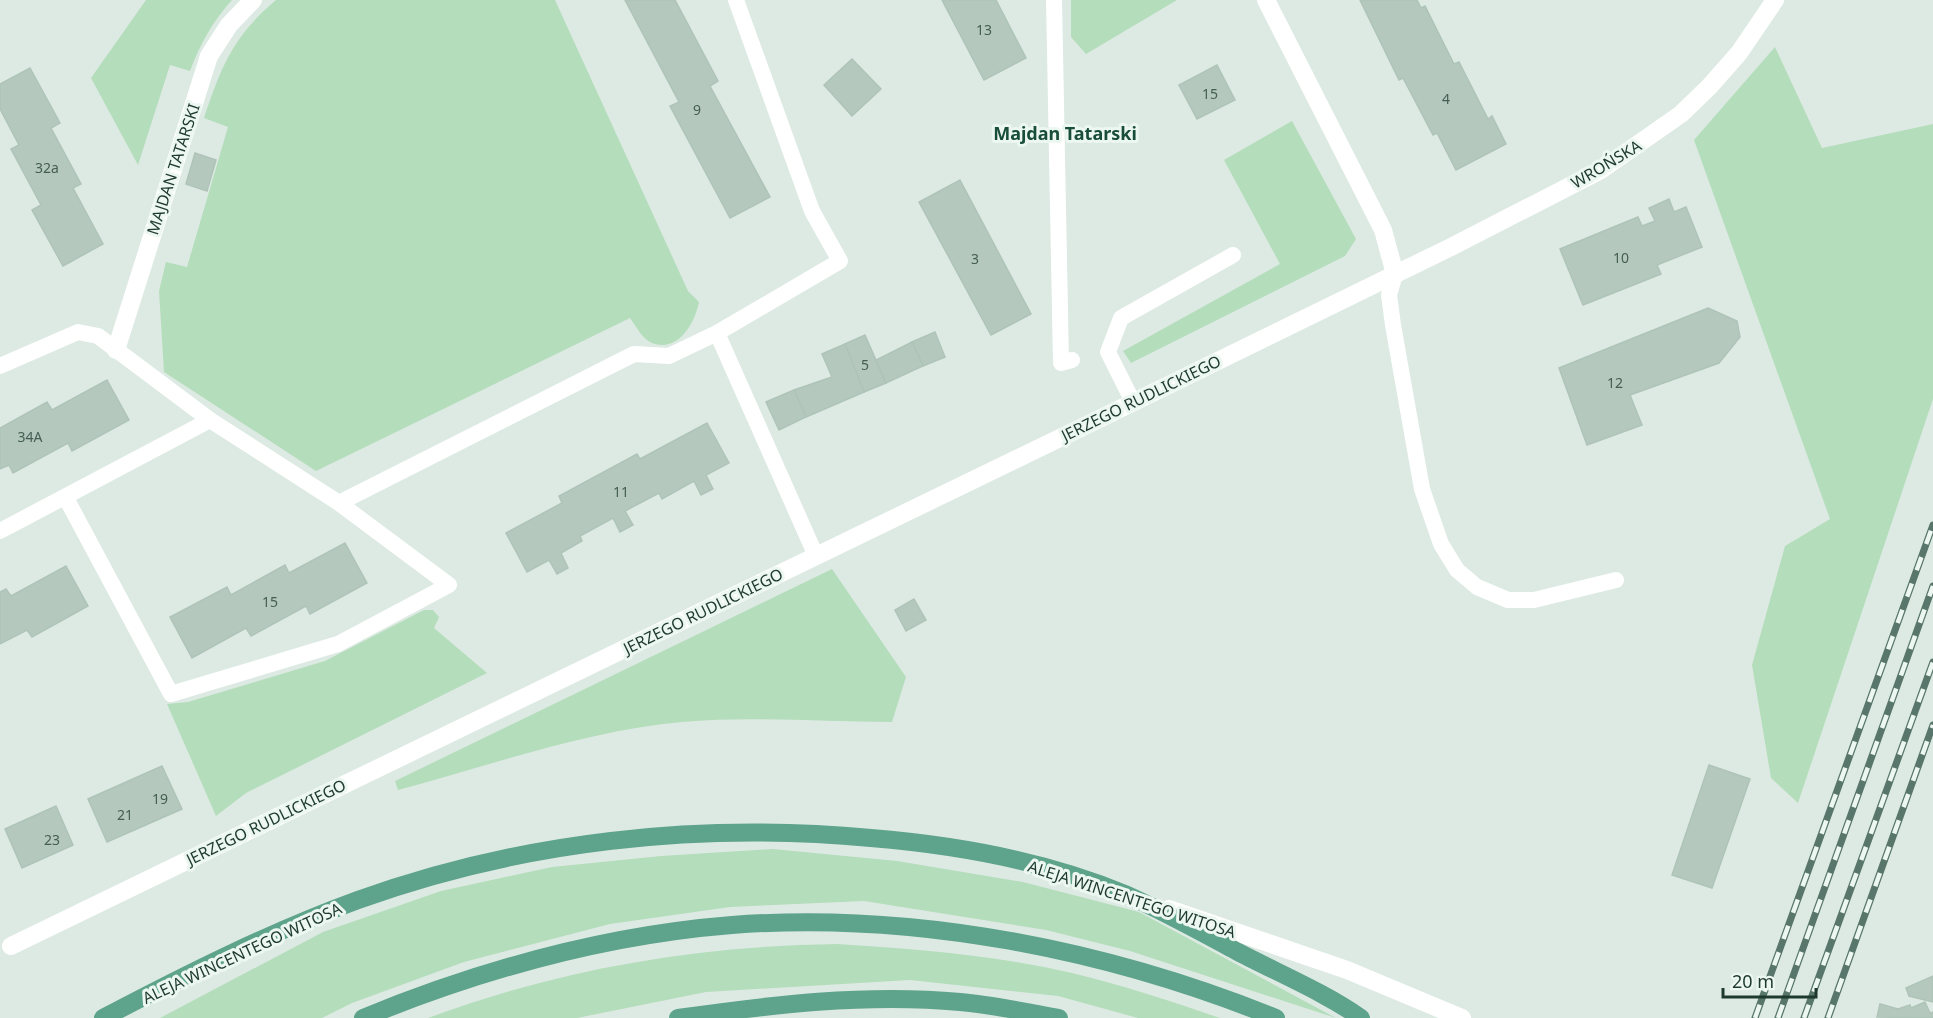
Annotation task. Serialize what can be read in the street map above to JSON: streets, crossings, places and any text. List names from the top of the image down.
{
  "streets": {
    "main road": ["ALEJA WINCENTEGO WITOSA"],
    "street": ["WROŃSKA", "MAJDAN TATARSKI", "JERZEGO RUDLICKIEGO"]
  },
  "crossings": [
    ["WROŃSKA", "JERZEGO RUDLICKIEGO"]
  ],
  "districts": ["Majdan Tatarski"],
  "house_numbers": [
    "13",
    "15",
    "4",
    "9",
    "32a",
    "10",
    "3",
    "5",
    "12",
    "34A",
    "11",
    "15",
    "19",
    "21",
    "23"
  ],
  "scale_bar": "20 m"
}
